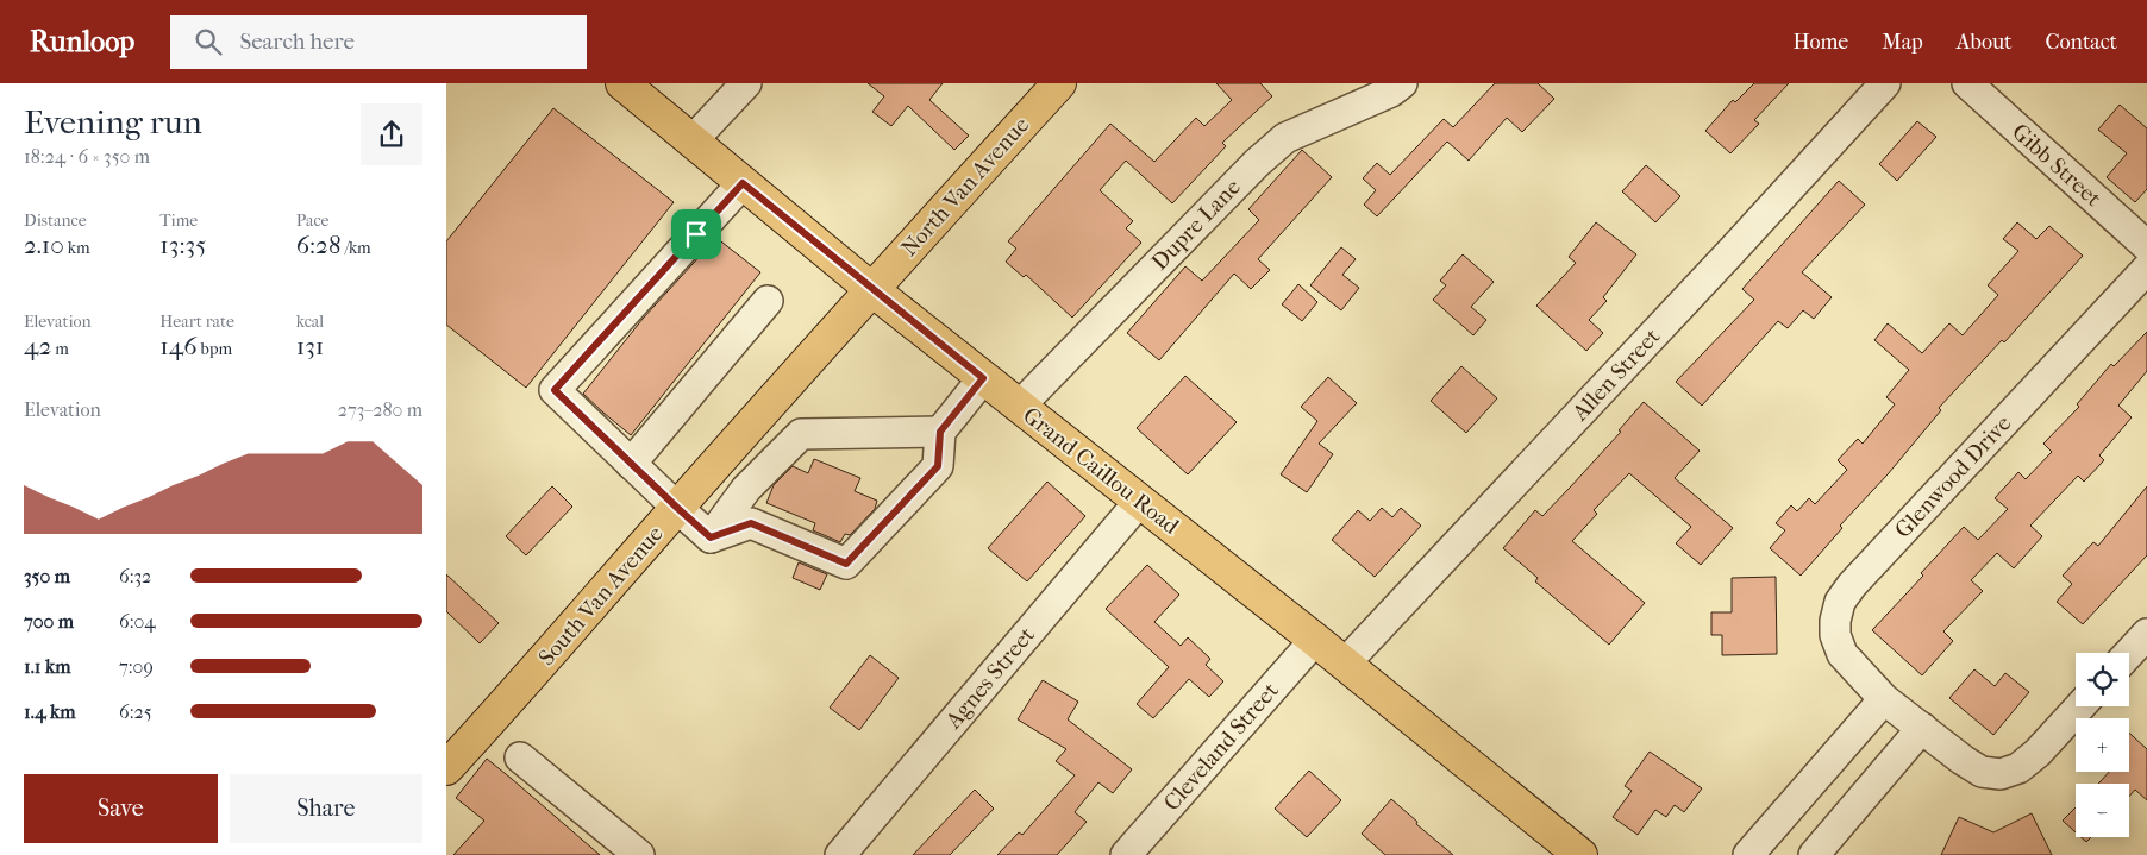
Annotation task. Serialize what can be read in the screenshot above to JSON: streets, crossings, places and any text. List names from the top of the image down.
{
  "streets": {
    "main road": ["North Van Avenue", "Grand Caillou Road", "South Van Avenue"],
    "street": [
      "Gibb Street",
      "Dupre Lane",
      "Allen Street",
      "Glenwood Drive",
      "Agnes Street",
      "Cleveland Street"
    ]
  },
  "crossings": [
    ["North Van Avenue", "Grand Caillou Road"],
    ["North Van Avenue", "South Van Avenue"],
    ["Dupre Lane", "Grand Caillou Road"],
    ["Allen Street", "Grand Caillou Road"],
    ["Grand Caillou Road", "South Van Avenue"],
    ["Grand Caillou Road", "Agnes Street"],
    ["Grand Caillou Road", "Cleveland Street"]
  ],
  "page": {
    "header": "Runloop",
    "search": "Search here",
    "nav": [
      "Home",
      "Map",
      "About",
      "Contact"
    ],
    "heading": ["Evening run", "18:24 · 6 × 350 m"],
    "stats": [
      ["Distance", "2.10 km"],
      ["Time", "13:35"],
      ["Pace", "6:28 /km"],
      ["Elevation", "42 m"],
      ["Heart rate", "146 bpm"],
      ["kcal", "131"]
    ],
    "chart": ["Elevation", "273–280 m"],
    "list": [
      {
        "name": "350 m",
        "note": "6:32"
      },
      {
        "name": "700 m",
        "note": "6:04"
      },
      {
        "name": "1.1 km",
        "note": "7:09"
      },
      {
        "name": "1.4 km",
        "note": "6:25"
      }
    ],
    "map_buttons": ["+", "−"],
    "buttons": ["Save", "Share"]
  }
}
